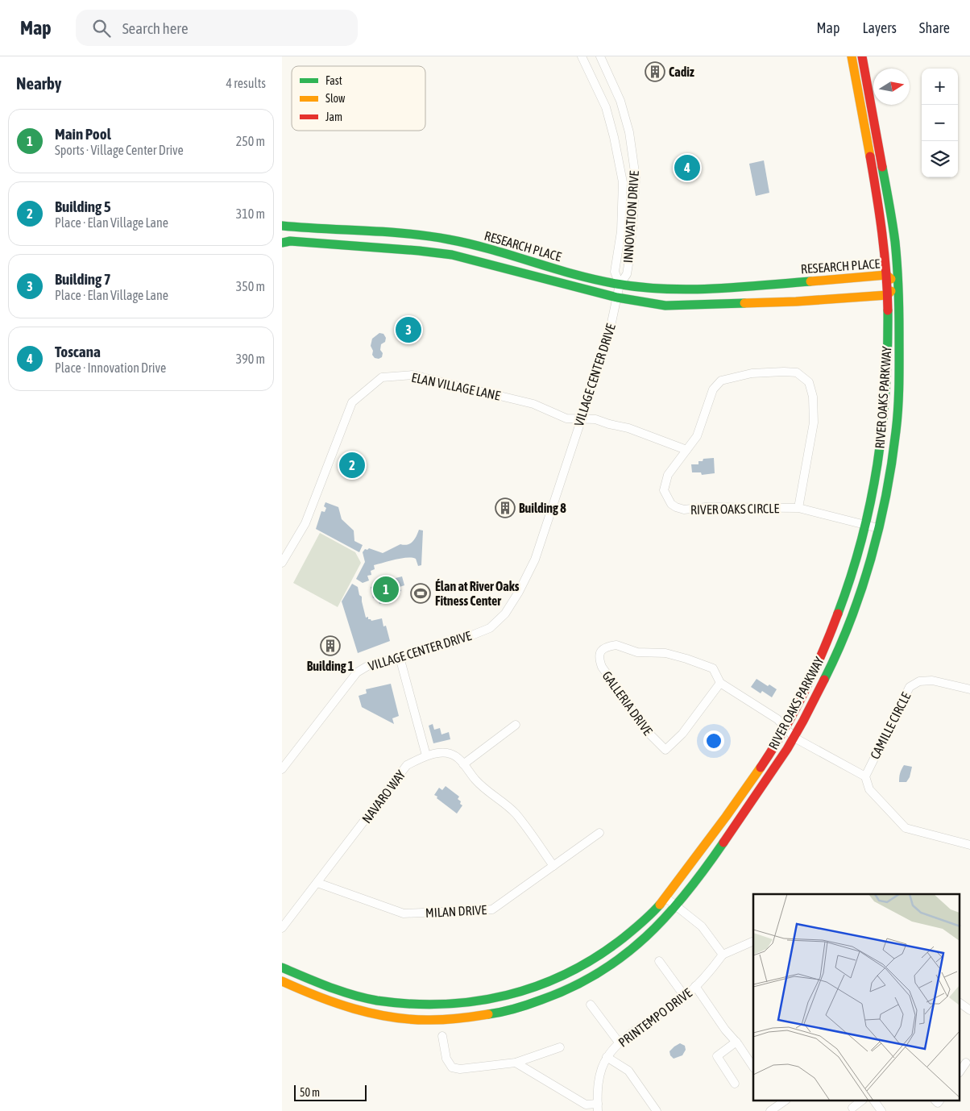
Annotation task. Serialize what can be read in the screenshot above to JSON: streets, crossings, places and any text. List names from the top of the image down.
{
  "streets": {
    "street": [
      "INNOVATION DRIVE",
      "RESEARCH PLACE",
      "VILLAGE CENTER DRIVE",
      "ELAN VILLAGE LANE",
      "RIVER OAKS PARKWAY",
      "RIVER OAKS CIRCLE",
      "GALLERIA DRIVE",
      "CAMILLE CIRCLE",
      "NAVARO WAY",
      "MILAN DRIVE",
      "PRINTEMPO DRIVE"
    ]
  },
  "crossings": [
    ["INNOVATION DRIVE", "RESEARCH PLACE"],
    ["INNOVATION DRIVE", "VILLAGE CENTER DRIVE"],
    ["RESEARCH PLACE", "VILLAGE CENTER DRIVE"],
    ["RESEARCH PLACE", "RIVER OAKS PARKWAY"],
    ["VILLAGE CENTER DRIVE", "ELAN VILLAGE LANE"],
    ["ELAN VILLAGE LANE", "RIVER OAKS CIRCLE"],
    ["RIVER OAKS PARKWAY", "RIVER OAKS CIRCLE"],
    ["RIVER OAKS PARKWAY", "GALLERIA DRIVE"],
    ["NAVARO WAY", "MILAN DRIVE"]
  ],
  "places": {
    "building": ["Cadiz", "Building 8", "Building 1"],
    "sports": ["Élan at River Oaks Fitness Center"]
  },
  "legend": ["Fast", "Slow", "Jam"],
  "scale_bar": "50 m",
  "north": "right",
  "page": {
    "header": "Map",
    "search": "Search here",
    "nav": ["Map", "Layers", "Share"],
    "heading": ["Nearby", "4 results"],
    "map_buttons": ["+", "−"],
    "list": [
      {
        "mark": "1",
        "name": "Main Pool",
        "note": "Sports · Village Center Drive",
        "value": "250 m"
      },
      {
        "mark": "2",
        "name": "Building 5",
        "note": "Place · Elan Village Lane",
        "value": "310 m"
      },
      {
        "mark": "3",
        "name": "Building 7",
        "note": "Place · Elan Village Lane",
        "value": "350 m"
      },
      {
        "mark": "4",
        "name": "Toscana",
        "note": "Place · Innovation Drive",
        "value": "390 m"
      }
    ],
    "pins": [
      "4",
      "3",
      "2",
      "1"
    ],
    "scale": "50 m"
  }
}
